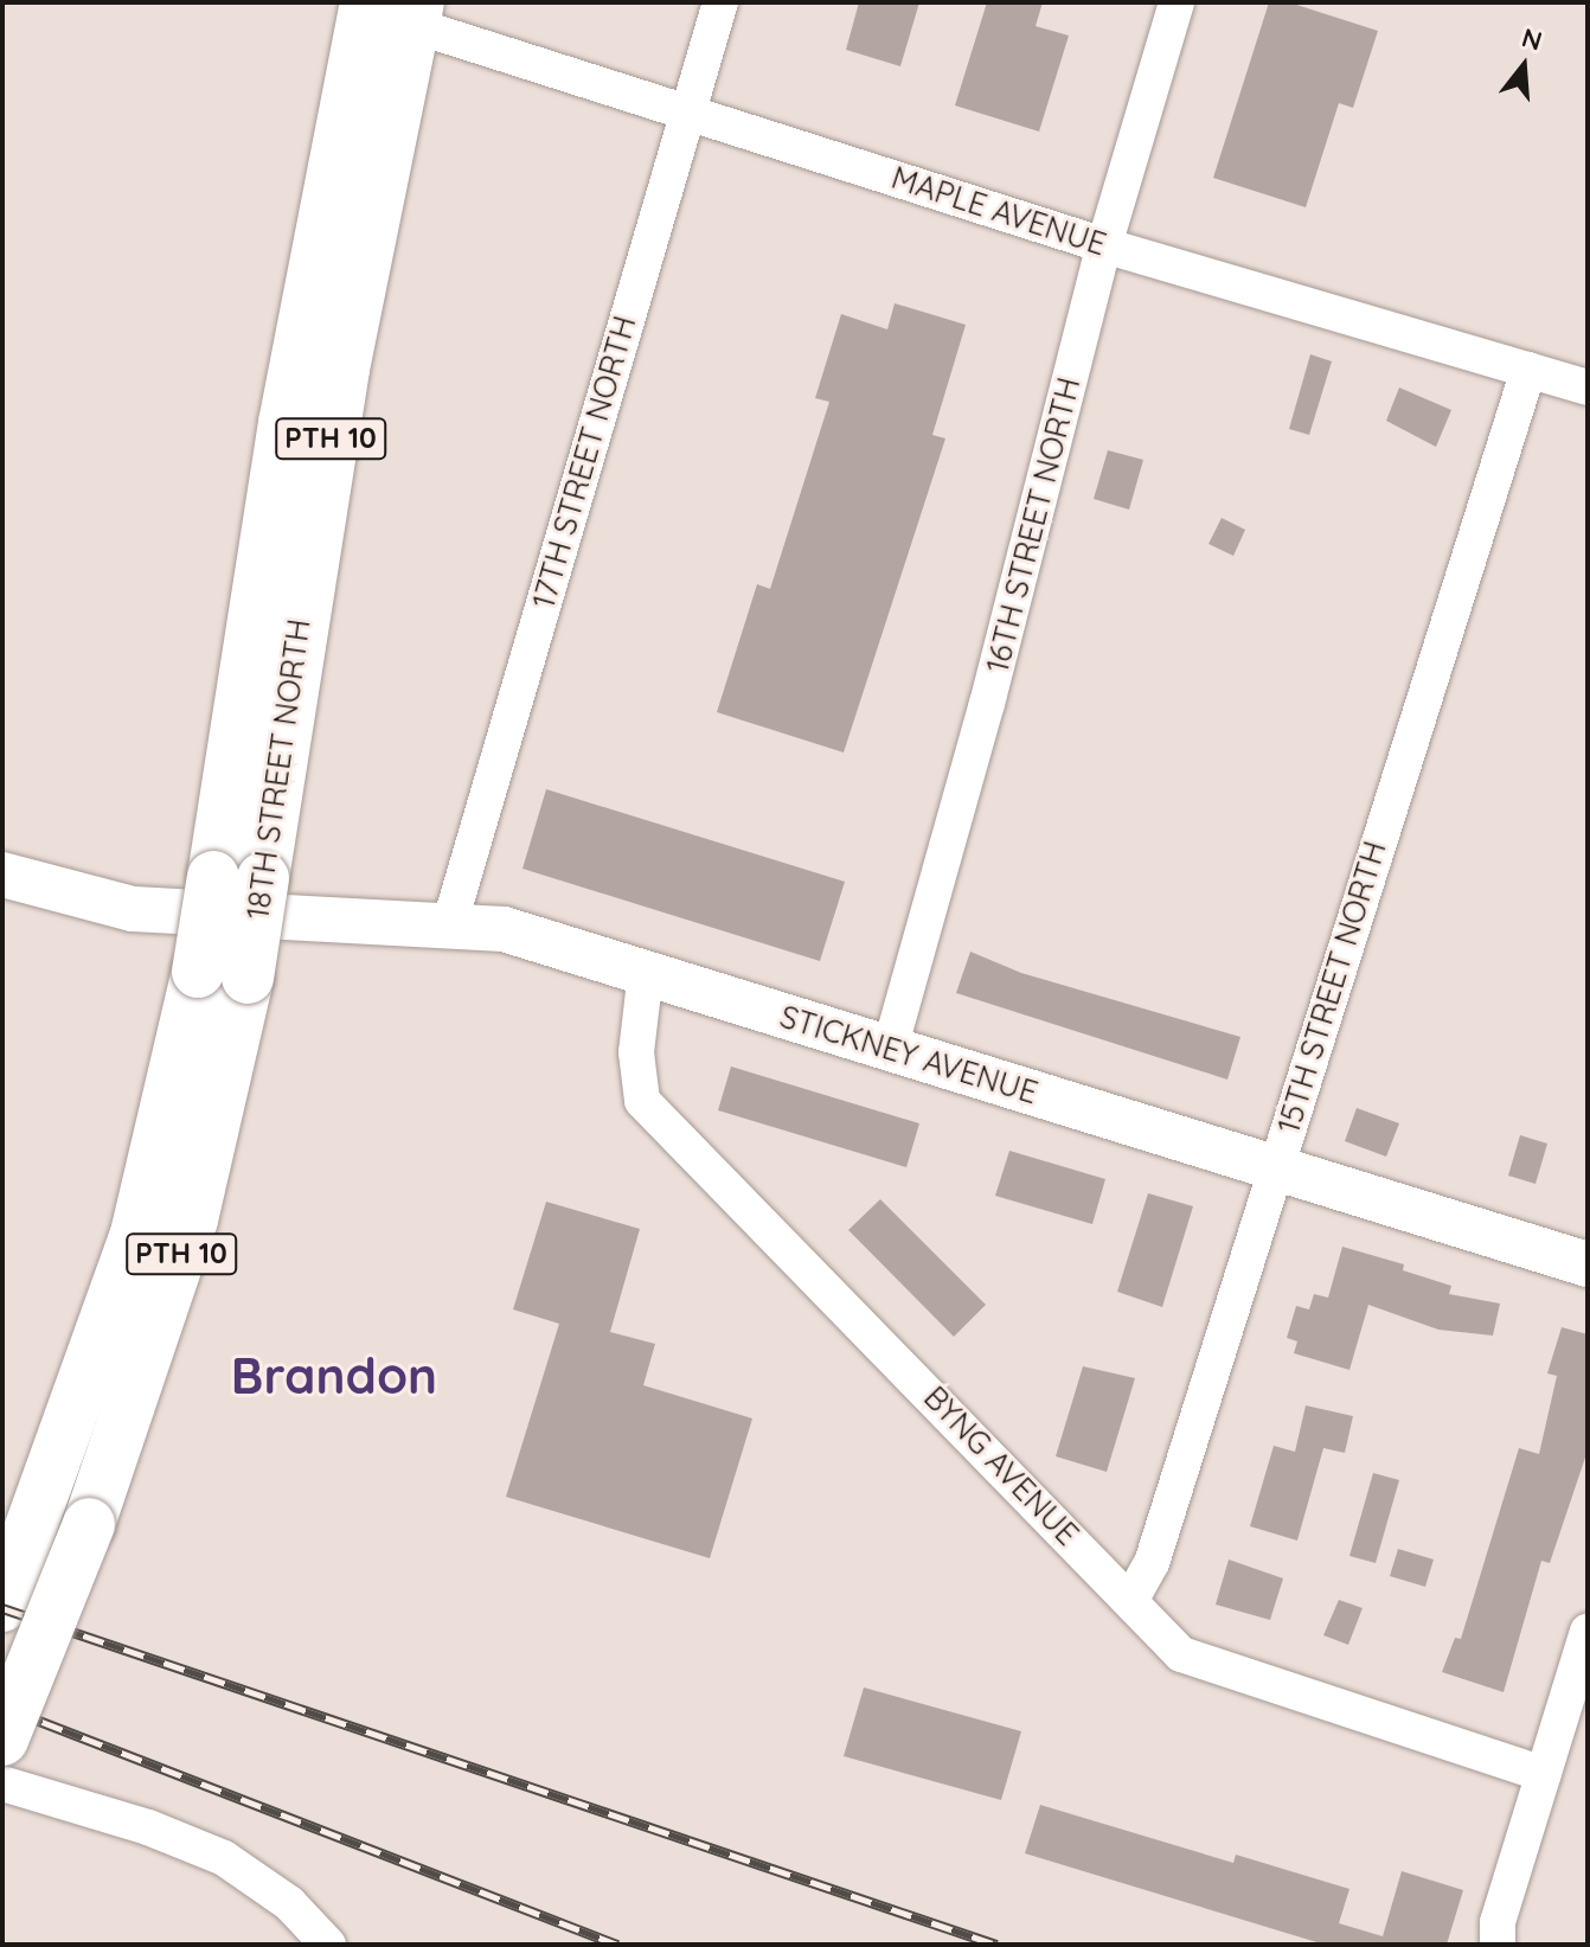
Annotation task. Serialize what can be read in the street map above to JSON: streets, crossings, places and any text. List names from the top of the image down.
{
  "streets": {
    "main road": ["PTH 10", "18TH STREET NORTH"],
    "street": [
      "MAPLE AVENUE",
      "17TH STREET NORTH",
      "16TH STREET NORTH",
      "15TH STREET NORTH",
      "STICKNEY AVENUE",
      "BYNG AVENUE"
    ]
  },
  "crossings": [
    ["MAPLE AVENUE", "17TH STREET NORTH"],
    ["MAPLE AVENUE", "16TH STREET NORTH"],
    ["MAPLE AVENUE", "18TH STREET NORTH"],
    ["MAPLE AVENUE", "15TH STREET NORTH"],
    ["17TH STREET NORTH", "STICKNEY AVENUE"],
    ["16TH STREET NORTH", "STICKNEY AVENUE"],
    ["18TH STREET NORTH", "STICKNEY AVENUE"],
    ["15TH STREET NORTH", "STICKNEY AVENUE"],
    ["15TH STREET NORTH", "BYNG AVENUE"],
    ["STICKNEY AVENUE", "BYNG AVENUE"]
  ],
  "districts": ["Brandon"],
  "north": "top"
}
